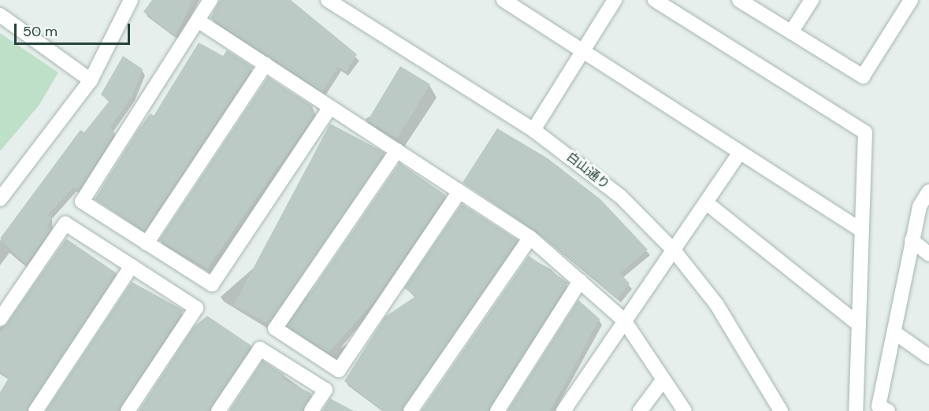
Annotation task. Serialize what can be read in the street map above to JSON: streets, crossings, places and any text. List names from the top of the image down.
{
  "streets": {
    "street": ["白山通り"]
  },
  "scale_bar": "50 m"
}
